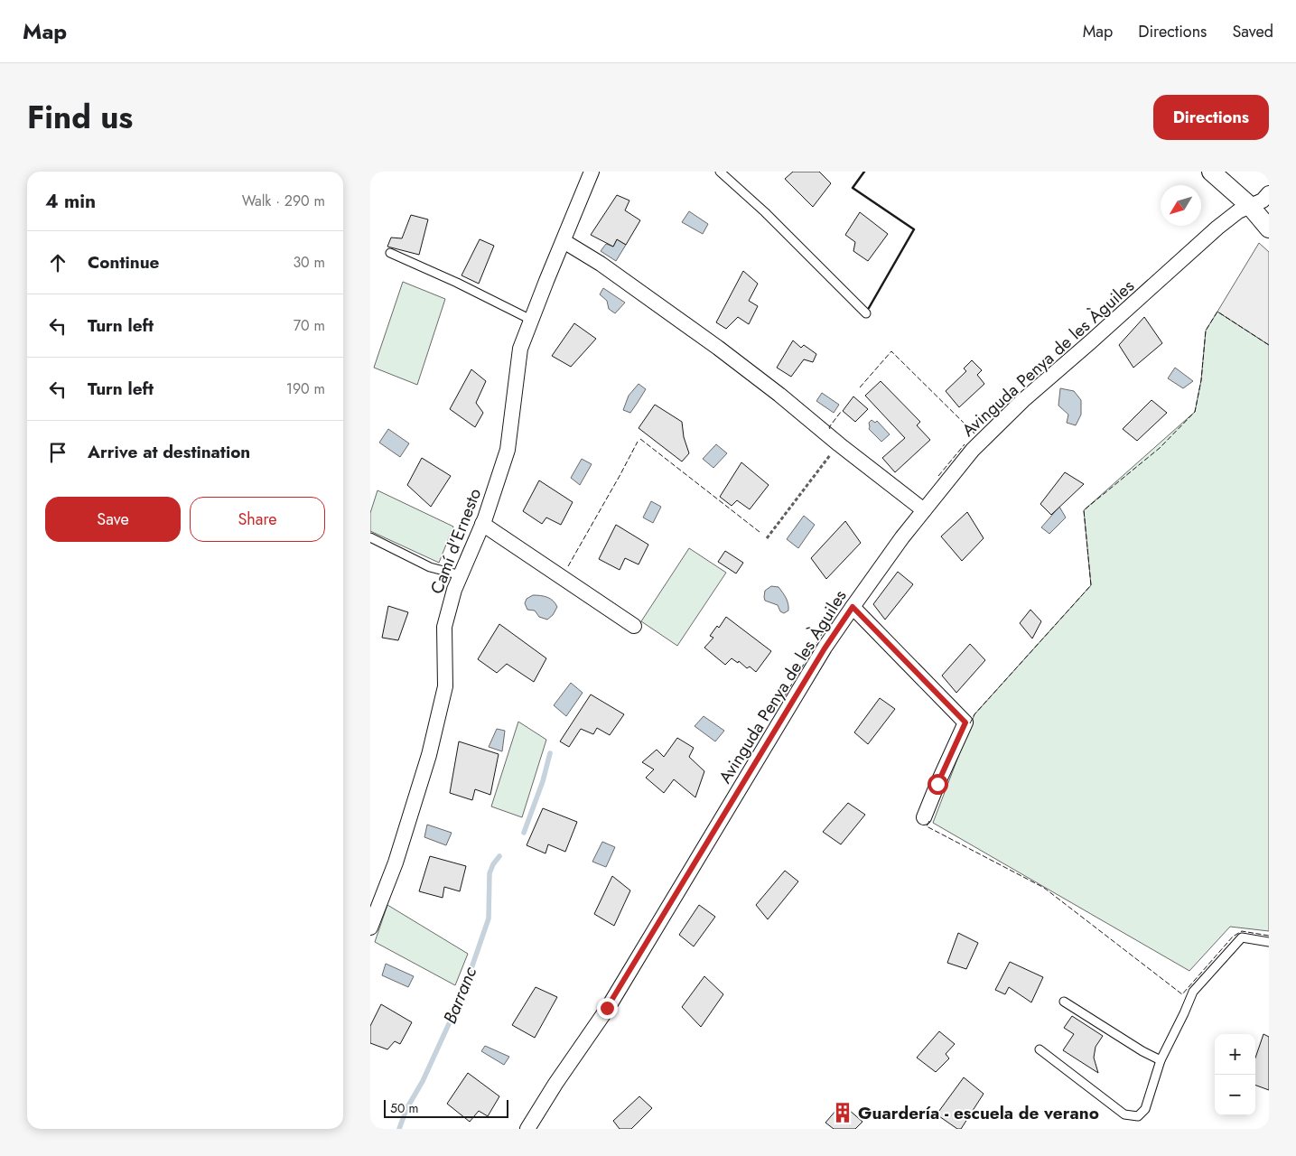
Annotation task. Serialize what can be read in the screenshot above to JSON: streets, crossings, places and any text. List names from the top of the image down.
{
  "streets": {
    "street": ["Avinguda Penya de les Àguiles", "Camí d'Ernesto"]
  },
  "water": ["Barranc"],
  "places": {
    "building": ["Guardería - escuela de verano"]
  },
  "scale_bar": "50 m",
  "north": "bottom left",
  "page": {
    "header": "Map",
    "nav": ["Map", "Directions", "Saved"],
    "title": "Find us",
    "buttons": [
      "Directions",
      ["Save", "Share"]
    ],
    "heading": ["4 min", "Walk · 290 m"],
    "list": [
      ["Continue", "30 m"],
      ["Turn left", "70 m"],
      ["Turn left", "190 m"],
      "Arrive at destination"
    ],
    "map_buttons": ["+", "−"],
    "scale": "50 m"
  }
}
